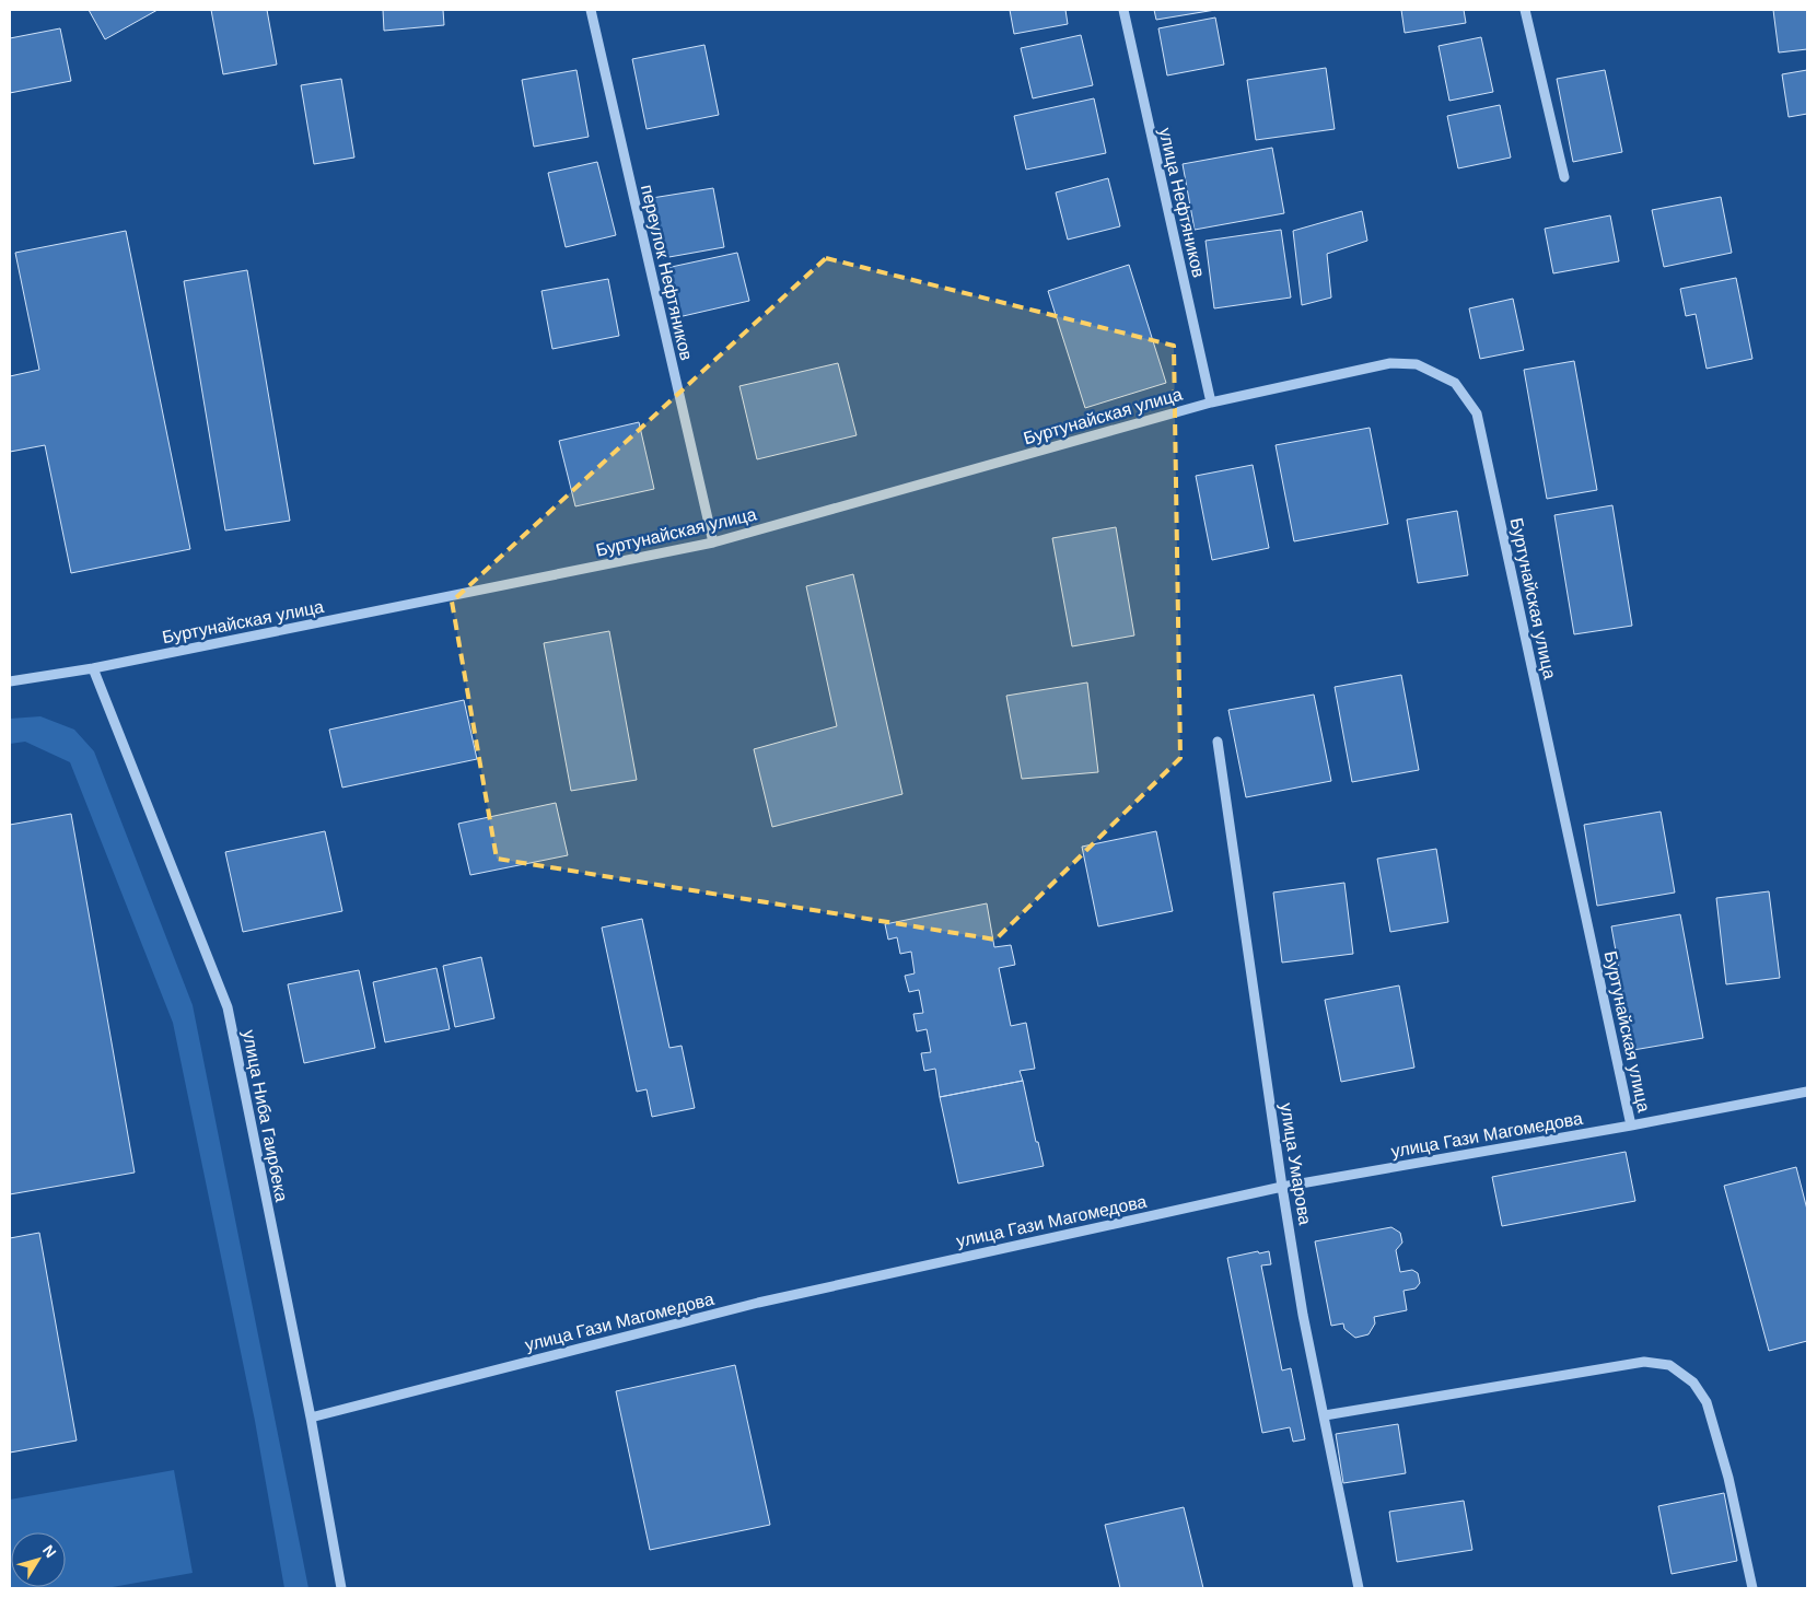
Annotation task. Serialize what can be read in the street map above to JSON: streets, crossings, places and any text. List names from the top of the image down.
{
  "streets": {
    "street": [
      "улица Нефтяников",
      "переулок Нефтяников",
      "Буртунайская улица",
      "улица Ниба Гаирбека",
      "улица Гази Магомедова",
      "улица Умарова"
    ]
  },
  "crossings": [
    ["улица Нефтяников", "Буртунайская улица"],
    ["переулок Нефтяников", "Буртунайская улица"],
    ["Буртунайская улица", "улица Ниба Гаирбека"],
    ["Буртунайская улица", "улица Гази Магомедова"],
    ["улица Ниба Гаирбека", "улица Гази Магомедова"],
    ["улица Гази Магомедова", "улица Умарова"]
  ],
  "north": "top right"
}
